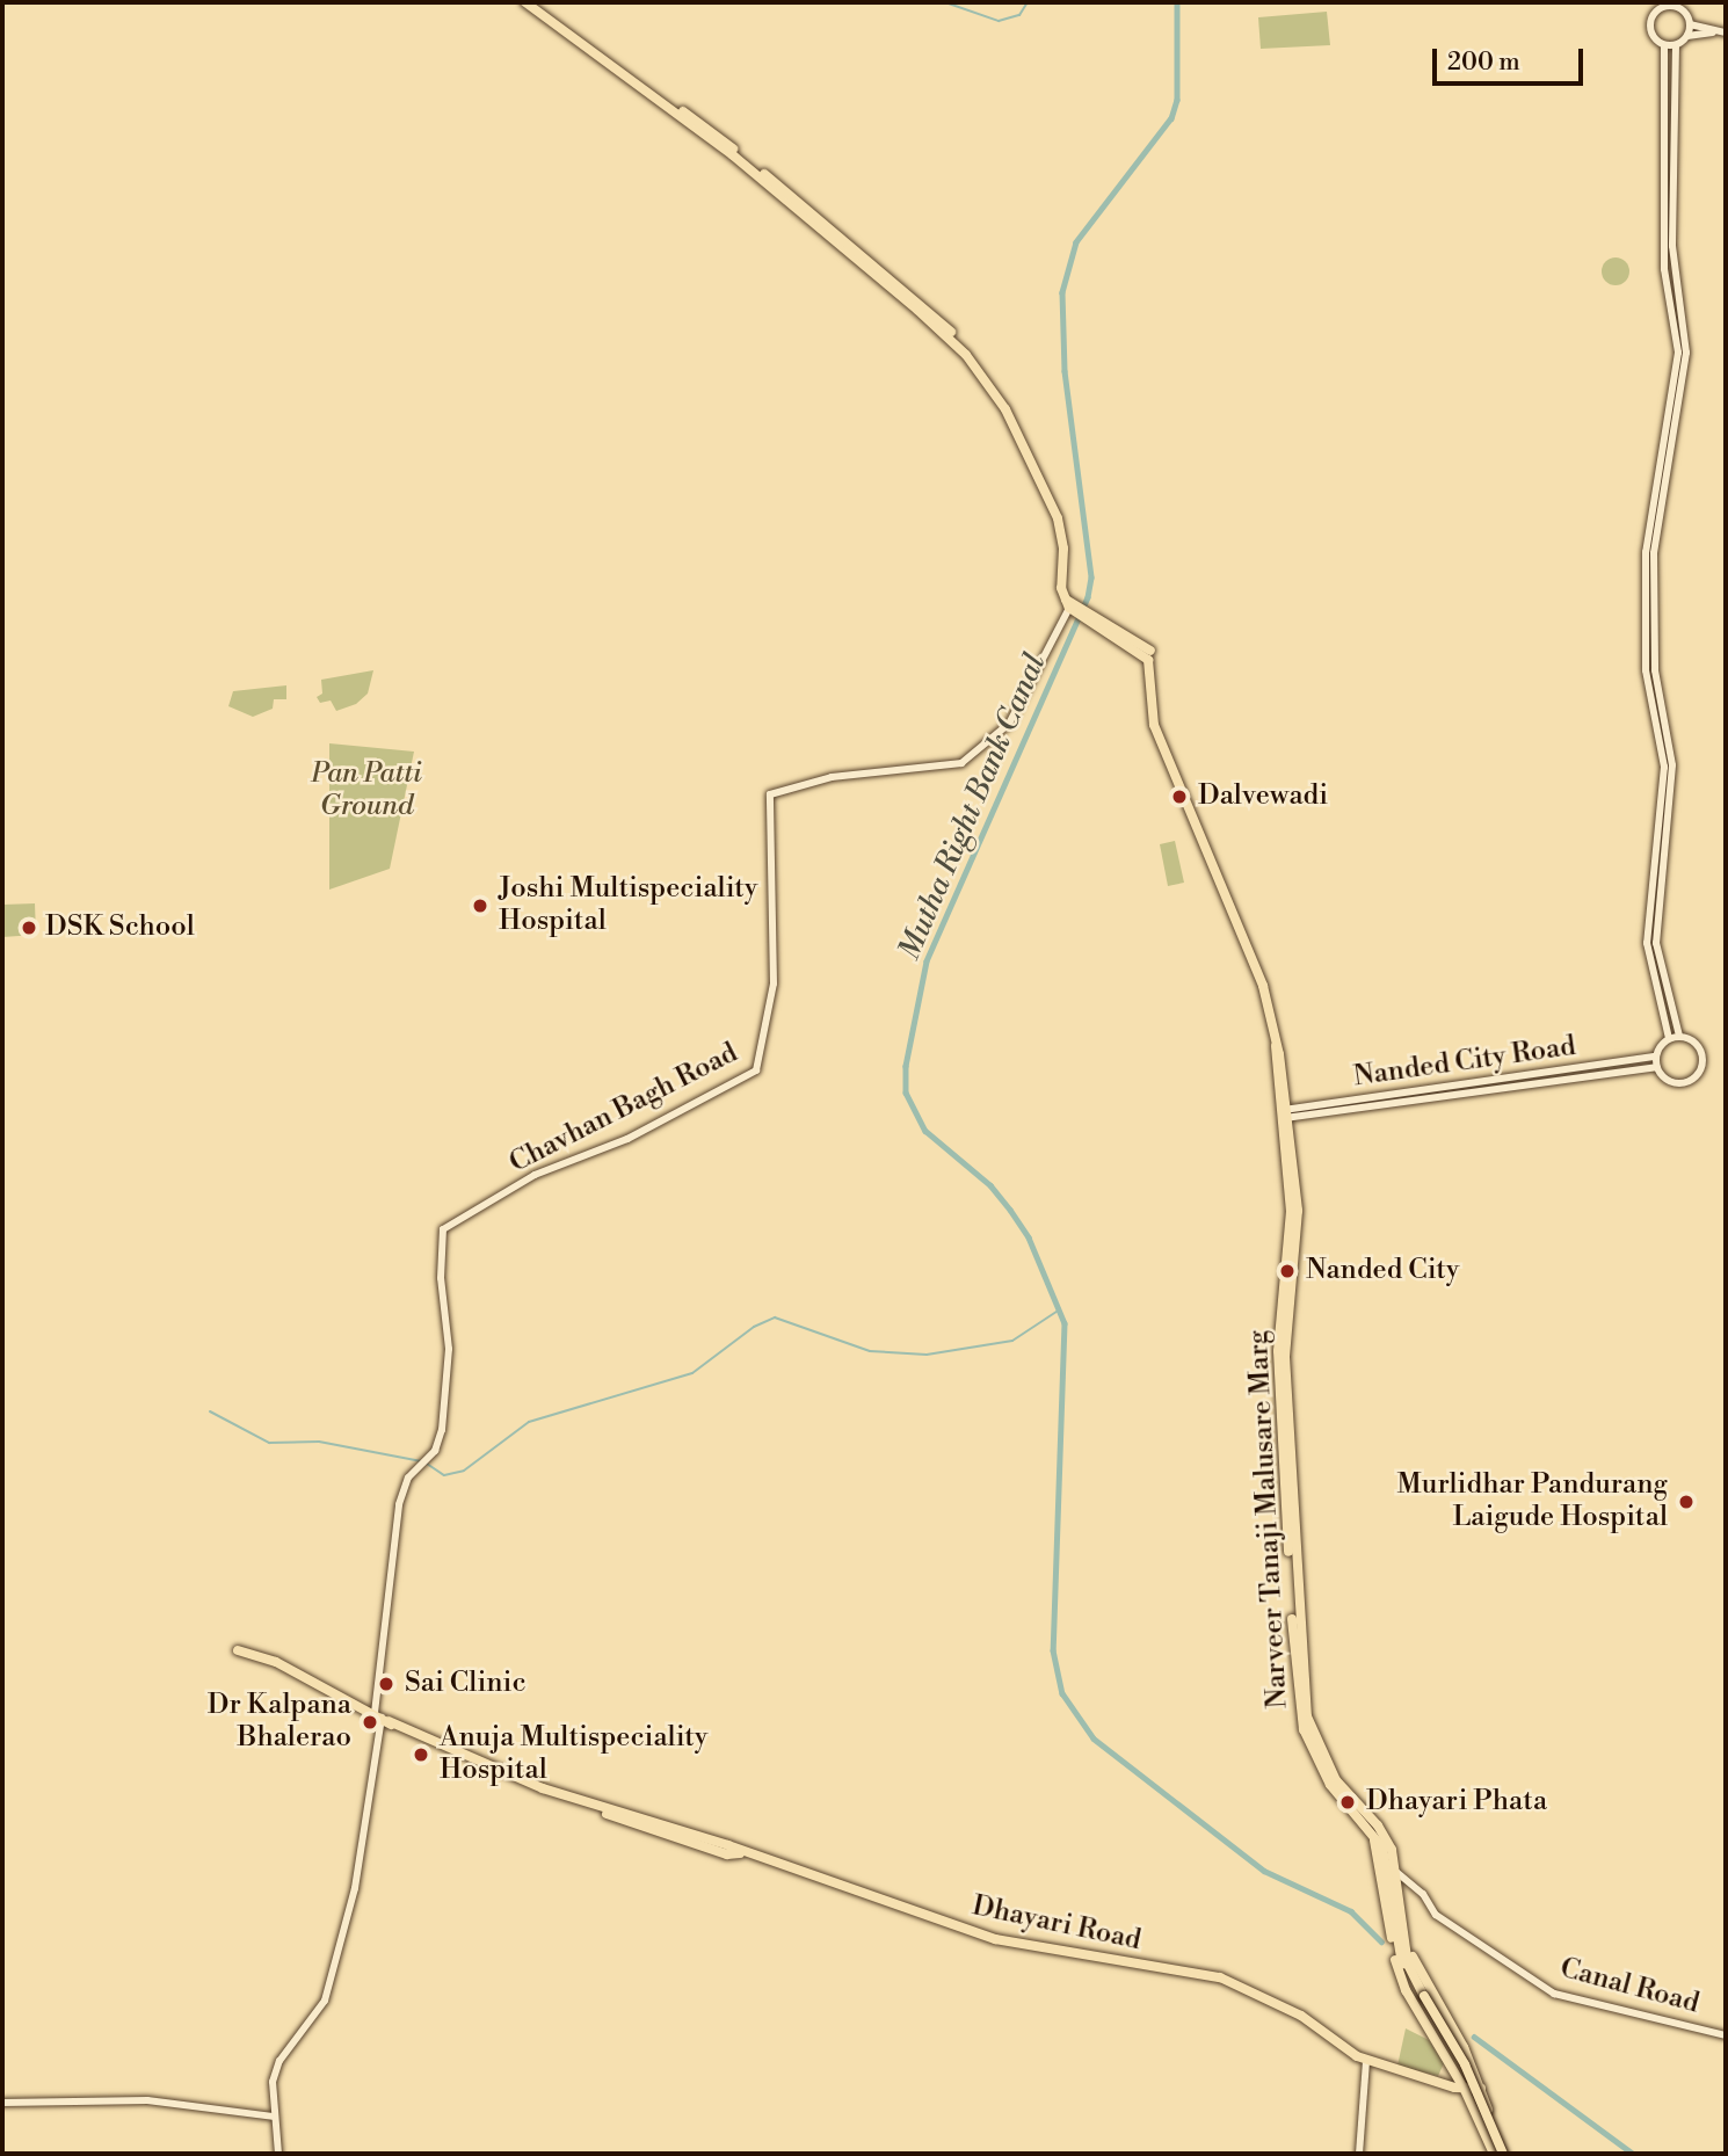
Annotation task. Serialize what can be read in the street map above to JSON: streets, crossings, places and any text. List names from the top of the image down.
{
  "streets": {
    "main road": ["Narveer Tanaji Malusare Marg", "Dhayari Road"],
    "street": ["Nanded City Road", "Chavhan Bagh Road", "Canal Road"]
  },
  "crossings": [
    ["Nanded City Road", "Narveer Tanaji Malusare Marg"],
    ["Chavhan Bagh Road", "Narveer Tanaji Malusare Marg"],
    ["Chavhan Bagh Road", "Dhayari Road"],
    ["Narveer Tanaji Malusare Marg", "Canal Road"]
  ],
  "water": ["Mutha Right Bank Canal"],
  "parks": ["Pan Patti Ground"],
  "places": [
    "Dalvewadi",
    "Joshi Multispeciality Hospital",
    "DSK School",
    "Nanded City",
    "Murlidhar Pandurang Laigude Hospital",
    "Sai Clinic",
    "Dr Kalpana Bhalerao",
    "Anuja Multispeciality Hospital",
    "Dhayari Phata"
  ],
  "scale_bar": "200 m"
}
